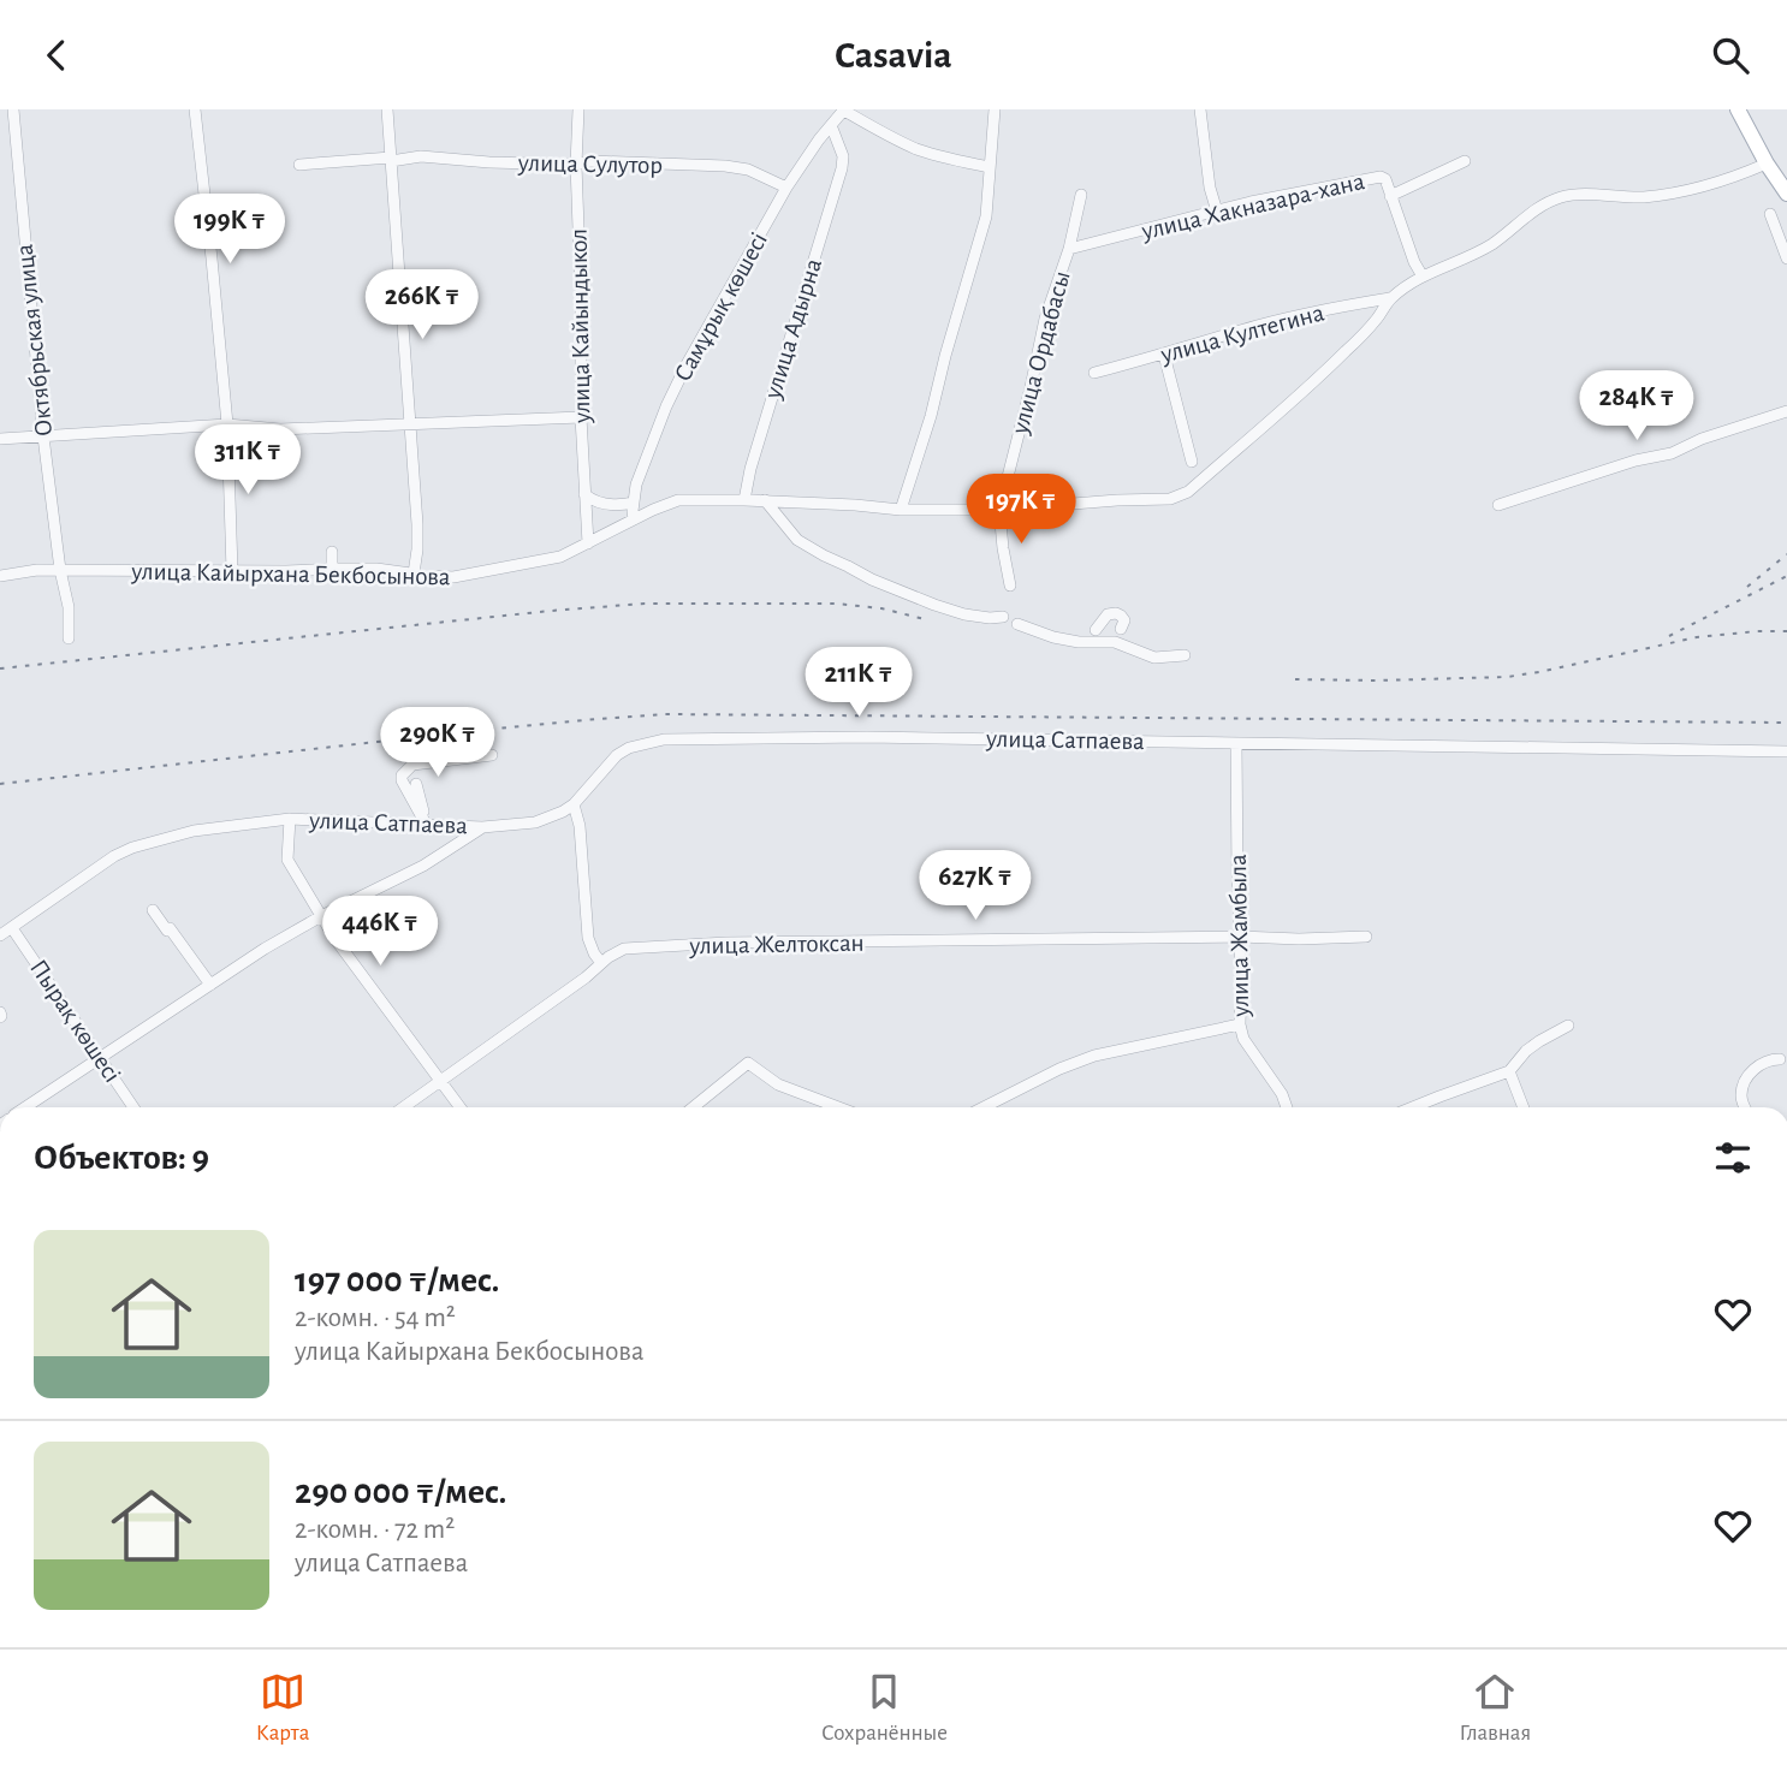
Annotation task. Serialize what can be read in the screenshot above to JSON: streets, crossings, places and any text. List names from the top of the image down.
{
  "streets": {
    "street": [
      "улица Сулутор",
      "улица Хакназара-хана",
      "Самұрық көшесі",
      "улица Кайындыкол",
      "улица Адырна",
      "улица Култегина",
      "Октябрьская улица",
      "улица Ордабасы",
      "улица Кайырхана Бекбосынова",
      "улица Сатпаева",
      "улица Жамбыла",
      "улица Желтоксан",
      "Пырақ көшесі"
    ]
  },
  "crossings": [
    ["улица Сулутор", "Самұрық көшесі"],
    ["улица Сулутор", "улица Кайындыкол"],
    ["улица Хакназара-хана", "улица Ордабасы"],
    ["улица Хакназара-хана", "улица Кайырхана Бекбосынова"],
    ["Самұрық көшесі", "улица Адырна"],
    ["Самұрық көшесі", "улица Кайырхана Бекбосынова"],
    ["улица Кайындыкол", "улица Кайырхана Бекбосынова"],
    ["улица Адырна", "улица Кайырхана Бекбосынова"],
    ["улица Култегина", "улица Кайырхана Бекбосынова"],
    ["Октябрьская улица", "улица Кайырхана Бекбосынова"],
    ["улица Ордабасы", "улица Кайырхана Бекбосынова"],
    ["улица Сатпаева", "улица Жамбыла"],
    ["улица Сатпаева", "Пырақ көшесі"],
    ["улица Жамбыла", "улица Желтоксан"]
  ],
  "page": {
    "header": "Casavia",
    "price": [
      "199K ₸",
      "266K ₸",
      "284K ₸",
      "311K ₸",
      "197K ₸",
      "211K ₸",
      "290K ₸",
      "627K ₸",
      "446K ₸"
    ],
    "heading": "Объектов: 9",
    "list": [
      {
        "name": "197 000 ₸/мес.",
        "note": "2-комн. · 54 m² · улица Кайырхана Бекбосынова"
      },
      {
        "name": "290 000 ₸/мес.",
        "note": "2-комн. · 72 m² · улица Сатпаева"
      }
    ],
    "tabs": ["Карта", "Сохранённые", "Главная"]
  }
}
